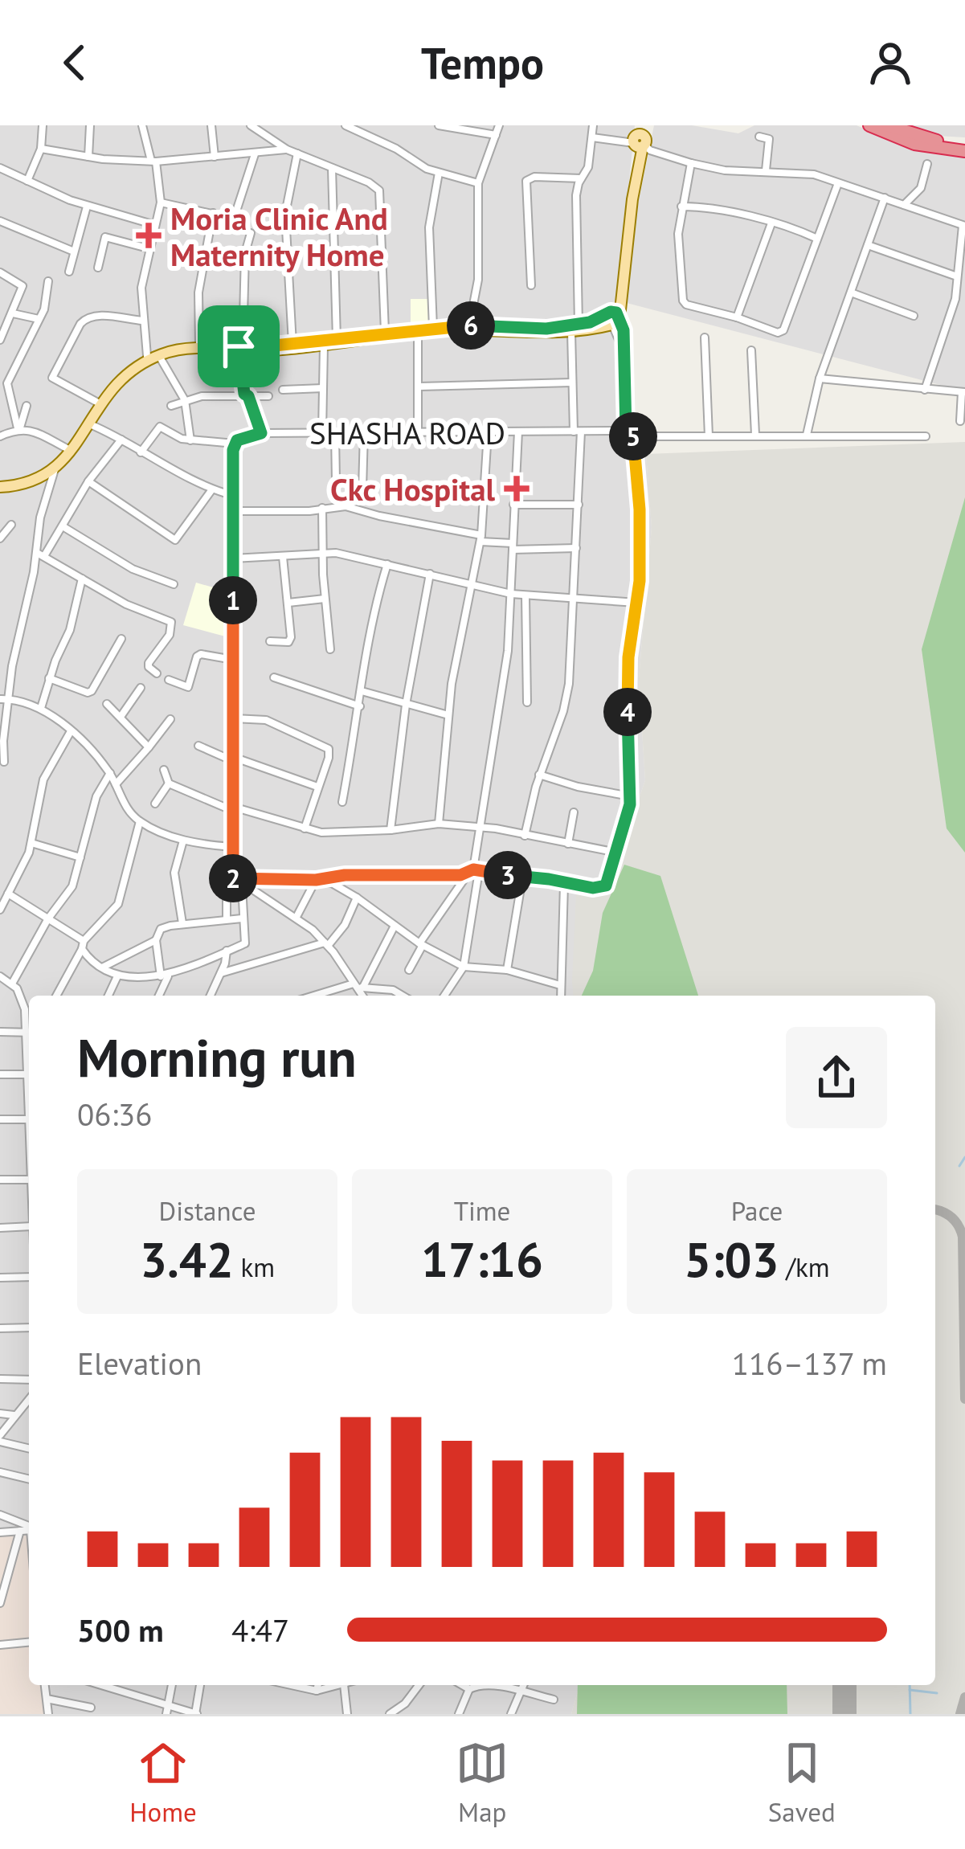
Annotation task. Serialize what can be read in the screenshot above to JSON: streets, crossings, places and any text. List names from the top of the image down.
{
  "streets": {
    "street": ["SHASHA ROAD"]
  },
  "places": {
    "health": ["Moria Clinic And Maternity Home", "Ckc Hospital"]
  },
  "page": {
    "header": "Tempo",
    "pins": [
      "6",
      "5",
      "1",
      "4",
      "3",
      "2"
    ],
    "heading": ["Morning run", "06:36"],
    "stats": [
      ["Distance", "3.42 km"],
      ["Time", "17:16"],
      ["Pace", "5:03 /km"]
    ],
    "chart": ["Elevation", "116–137 m"],
    "list": [
      {
        "name": "500 m",
        "note": "4:47"
      }
    ],
    "tabs": ["Home", "Map", "Saved"]
  }
}
